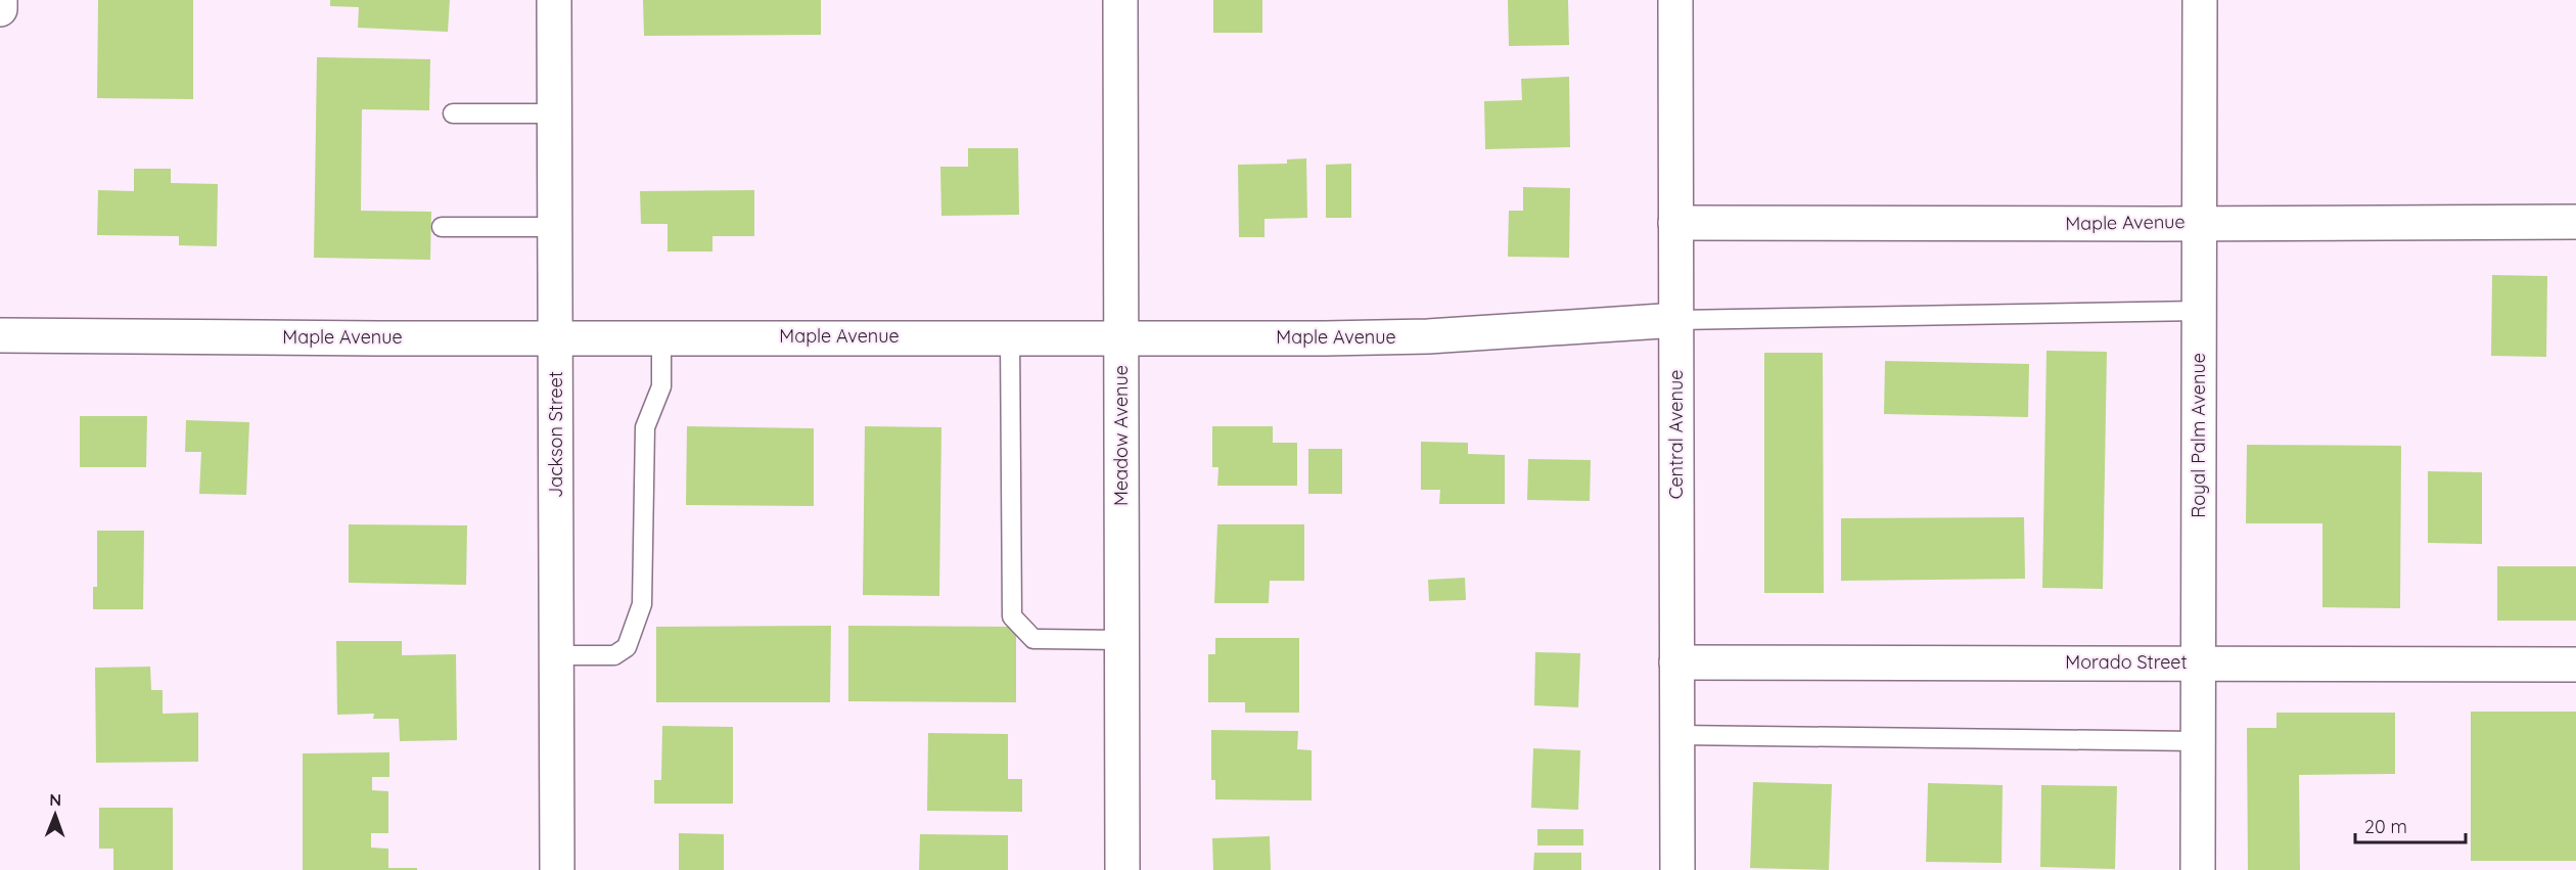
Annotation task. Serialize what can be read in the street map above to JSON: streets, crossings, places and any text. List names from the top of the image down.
{
  "streets": {
    "street": [
      "Maple Avenue",
      "Jackson Street",
      "Central Avenue",
      "Meadow Avenue",
      "Royal Palm Avenue",
      "Morado Street"
    ]
  },
  "crossings": [
    ["Maple Avenue", "Jackson Street"],
    ["Maple Avenue", "Central Avenue"],
    ["Maple Avenue", "Meadow Avenue"],
    ["Maple Avenue", "Royal Palm Avenue"],
    ["Central Avenue", "Morado Street"],
    ["Royal Palm Avenue", "Morado Street"]
  ],
  "scale_bar": "20 m",
  "north": "top"
}
